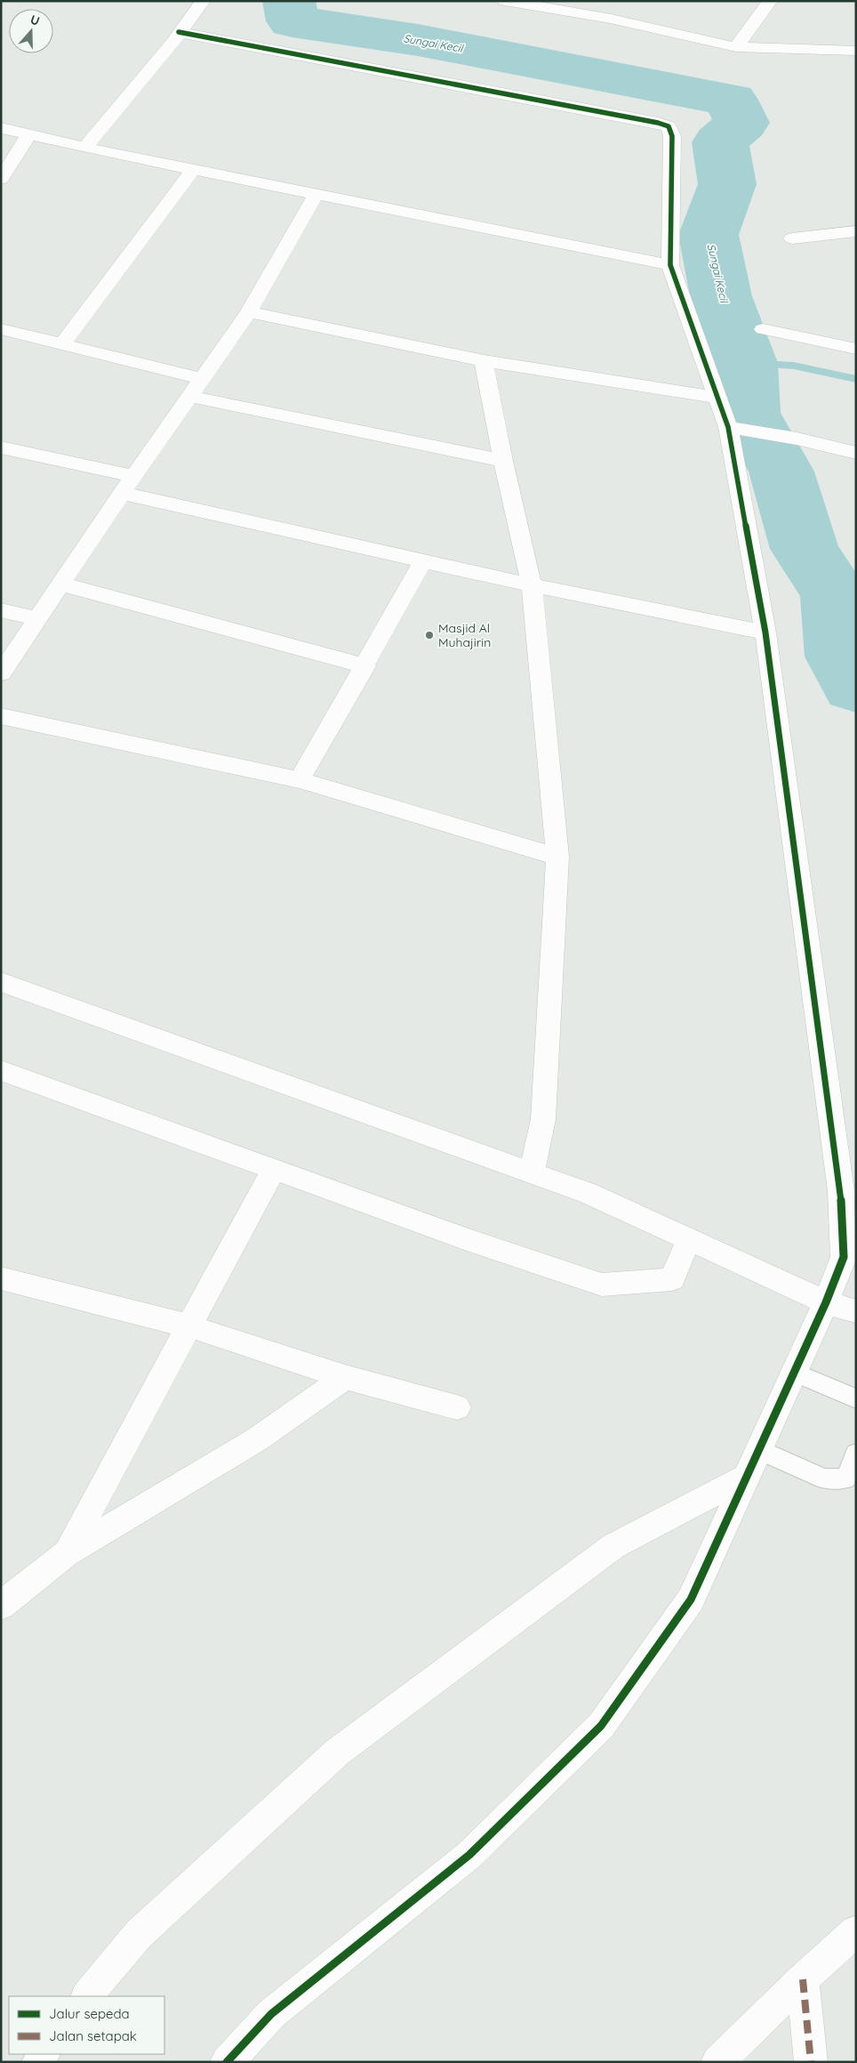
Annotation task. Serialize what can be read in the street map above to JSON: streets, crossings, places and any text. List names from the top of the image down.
{
  "water": ["Sungai Kecil"],
  "places": ["Masjid Al Muhajirin"],
  "legend": ["Jalur sepeda", "Jalan setapak"],
  "north": "top"
}
